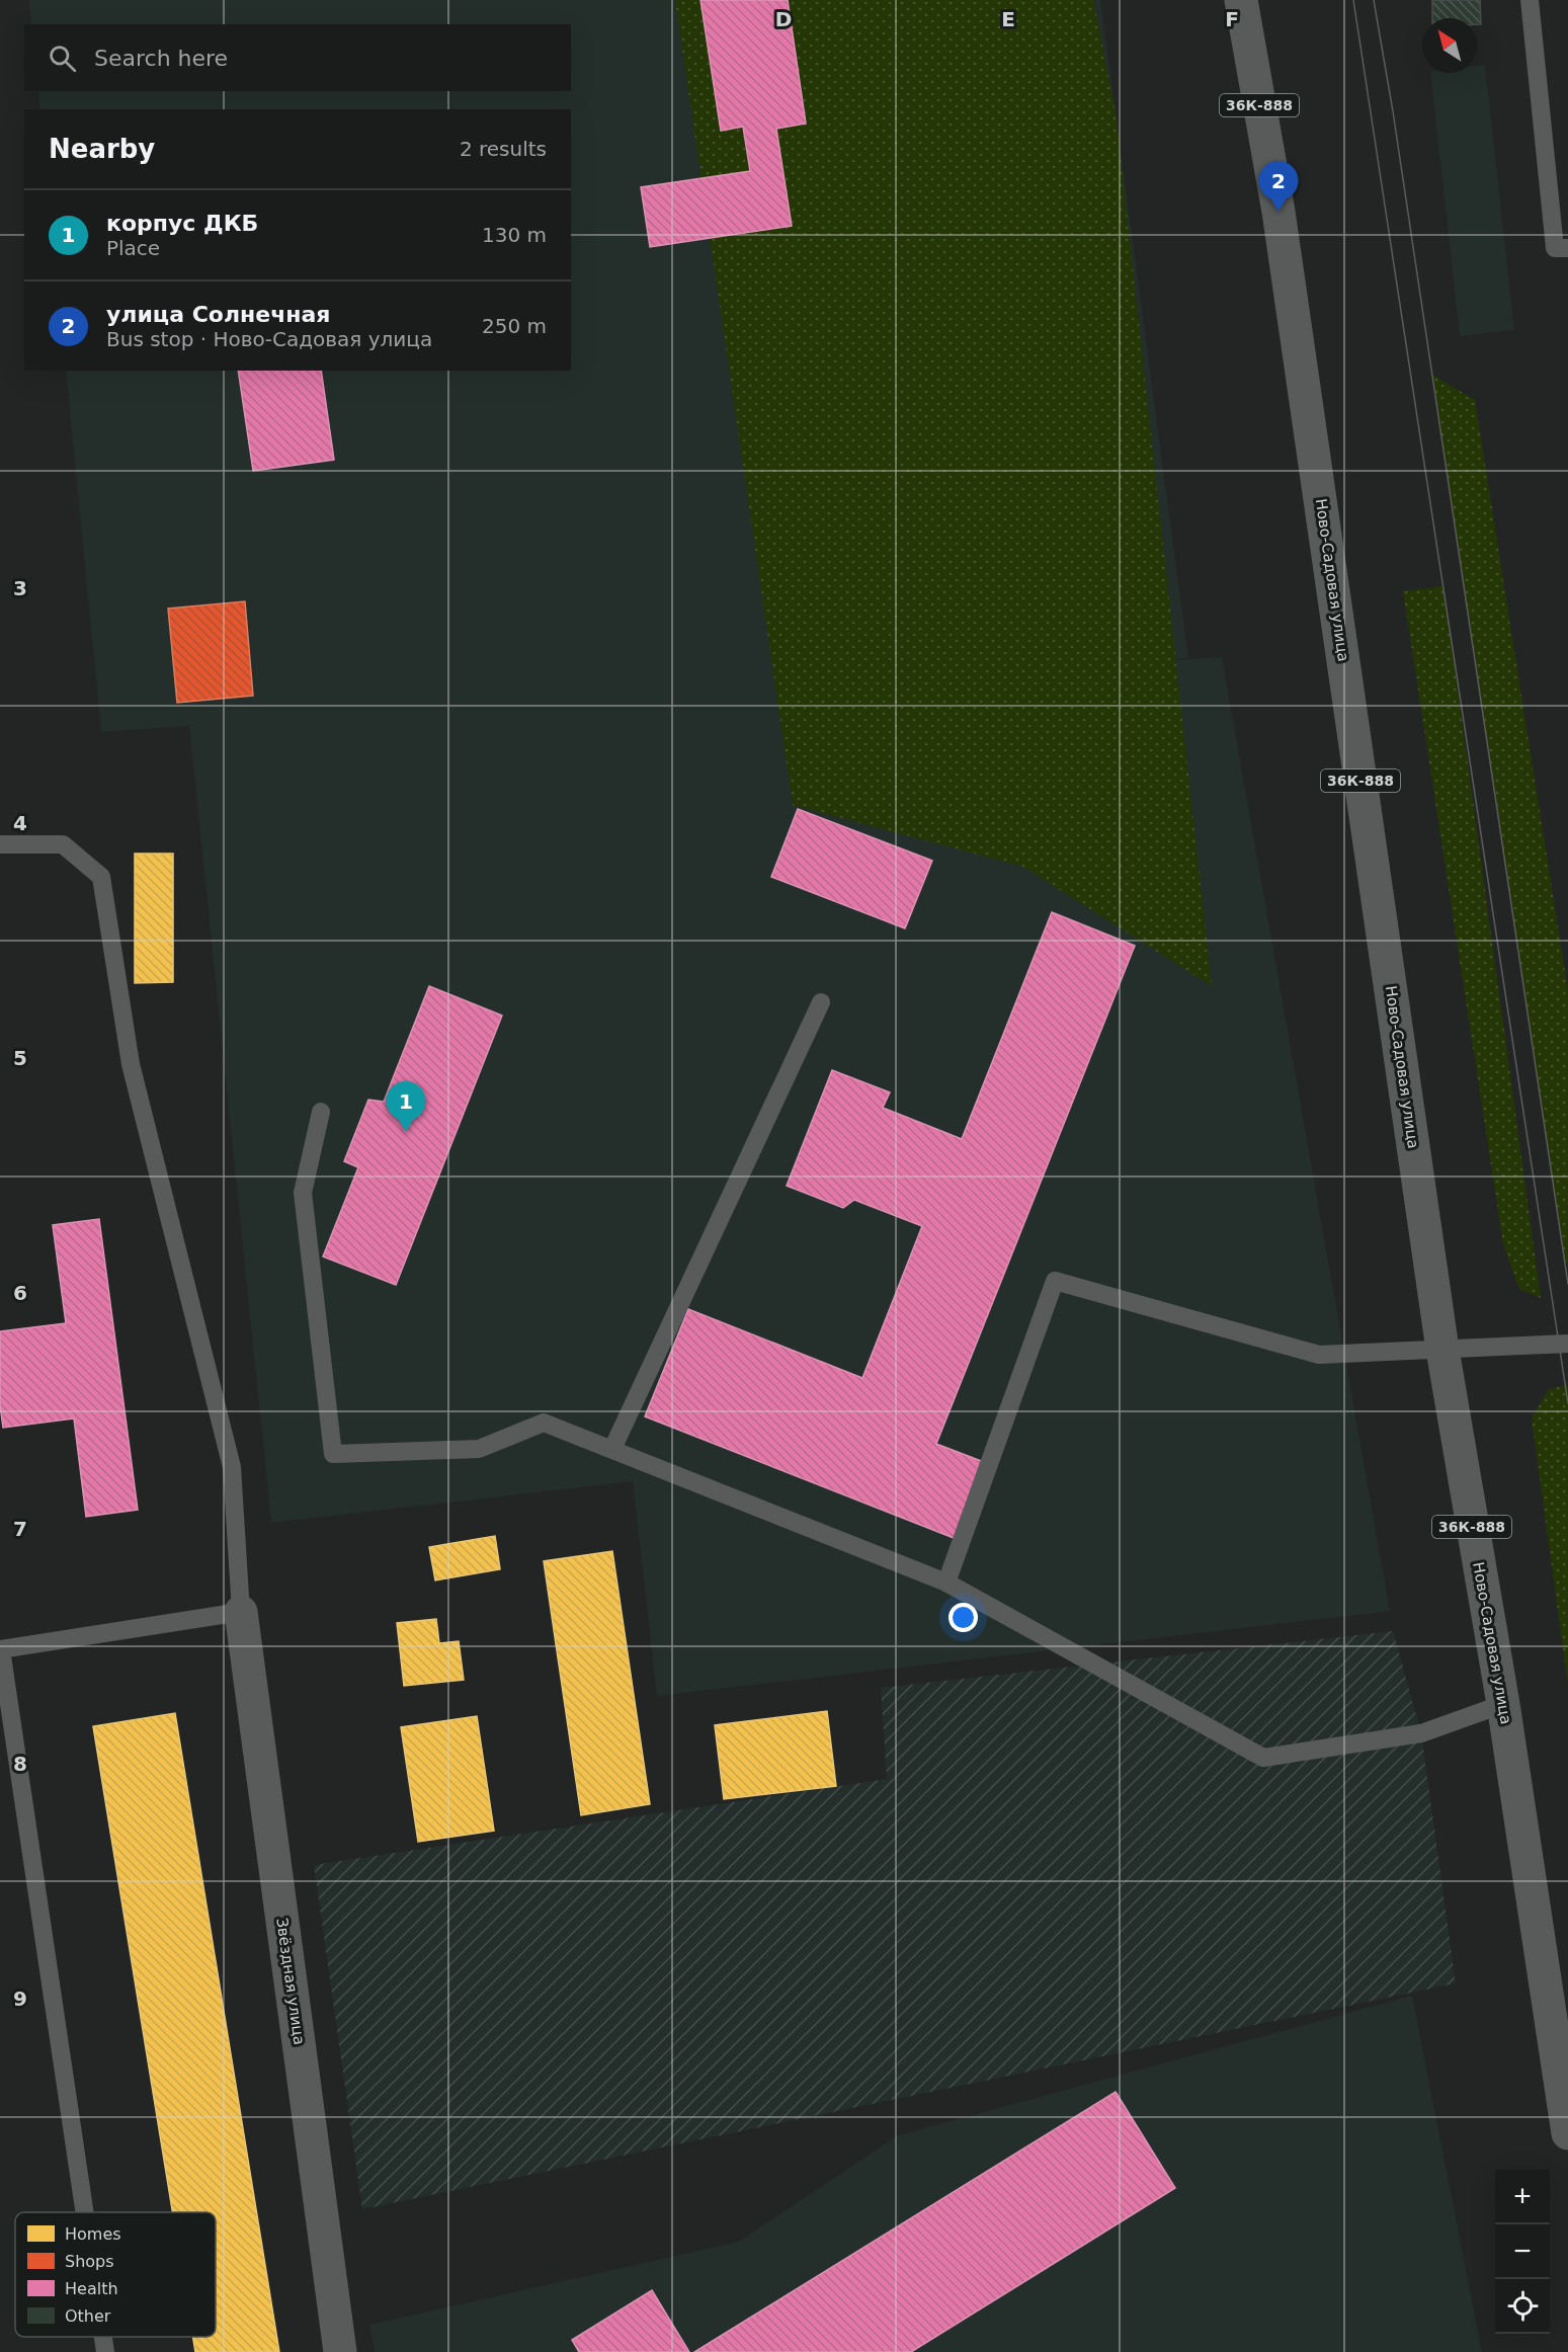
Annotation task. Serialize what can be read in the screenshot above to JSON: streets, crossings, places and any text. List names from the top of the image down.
{
  "streets": {
    "main road": ["36К-888", "Ново-Садовая улица"],
    "street": ["Звёздная улица"]
  },
  "legend": [
    "Homes",
    "Shops",
    "Health",
    "Other"
  ],
  "north": "top left",
  "page": {
    "search": "Search here",
    "heading": ["Nearby", "2 results"],
    "pins": ["2", "1"],
    "list": [
      {
        "mark": "1",
        "name": "корпус ДКБ",
        "note": "Place",
        "value": "130 m"
      },
      {
        "mark": "2",
        "name": "улица Солнечная",
        "note": "Bus stop · Ново-Садовая улица",
        "value": "250 m"
      }
    ],
    "map_buttons": ["+", "−"]
  },
  "grid": {
    "columns": ["D", "E", "F"],
    "rows": [
      "3",
      "4",
      "5",
      "6",
      "7",
      "8",
      "9"
    ]
  }
}
